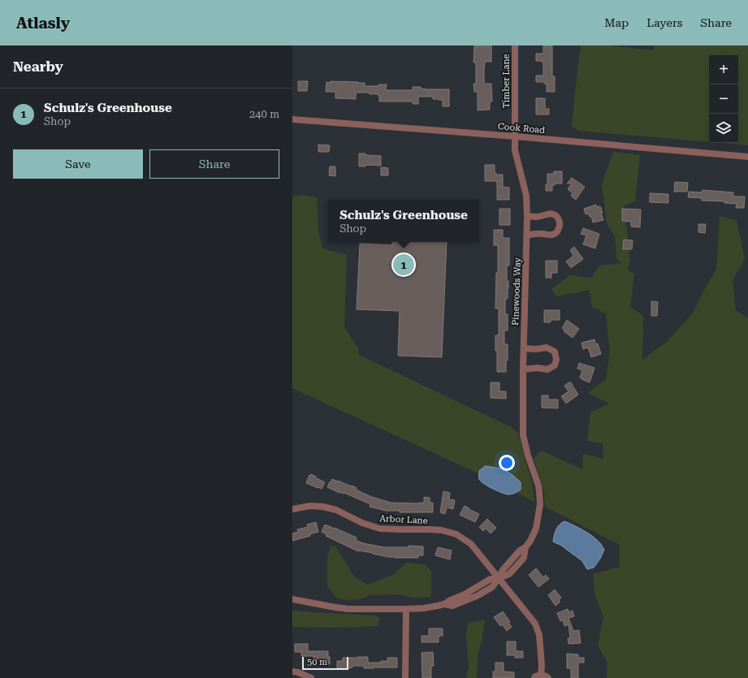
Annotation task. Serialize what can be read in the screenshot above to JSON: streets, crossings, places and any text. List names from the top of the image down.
{
  "streets": {
    "street": [
      "Timber Lane",
      "Cook Road",
      "Pinewoods Way",
      "Arbor Lane"
    ]
  },
  "crossings": [
    ["Timber Lane", "Cook Road"],
    ["Timber Lane", "Pinewoods Way"],
    ["Cook Road", "Pinewoods Way"],
    ["Pinewoods Way", "Arbor Lane"]
  ],
  "scale_bar": "50 m",
  "page": {
    "header": "Atlasly",
    "nav": ["Map", "Layers", "Share"],
    "heading": "Nearby",
    "map_buttons": ["+", "−"],
    "list": [
      {
        "mark": "1",
        "name": "Schulz's Greenhouse",
        "note": "Shop",
        "value": "240 m"
      }
    ],
    "buttons": ["Save", "Share"],
    "popup": ["Schulz's Greenhouse", "Shop"],
    "pins": "1",
    "scale": "50 m"
  }
}
